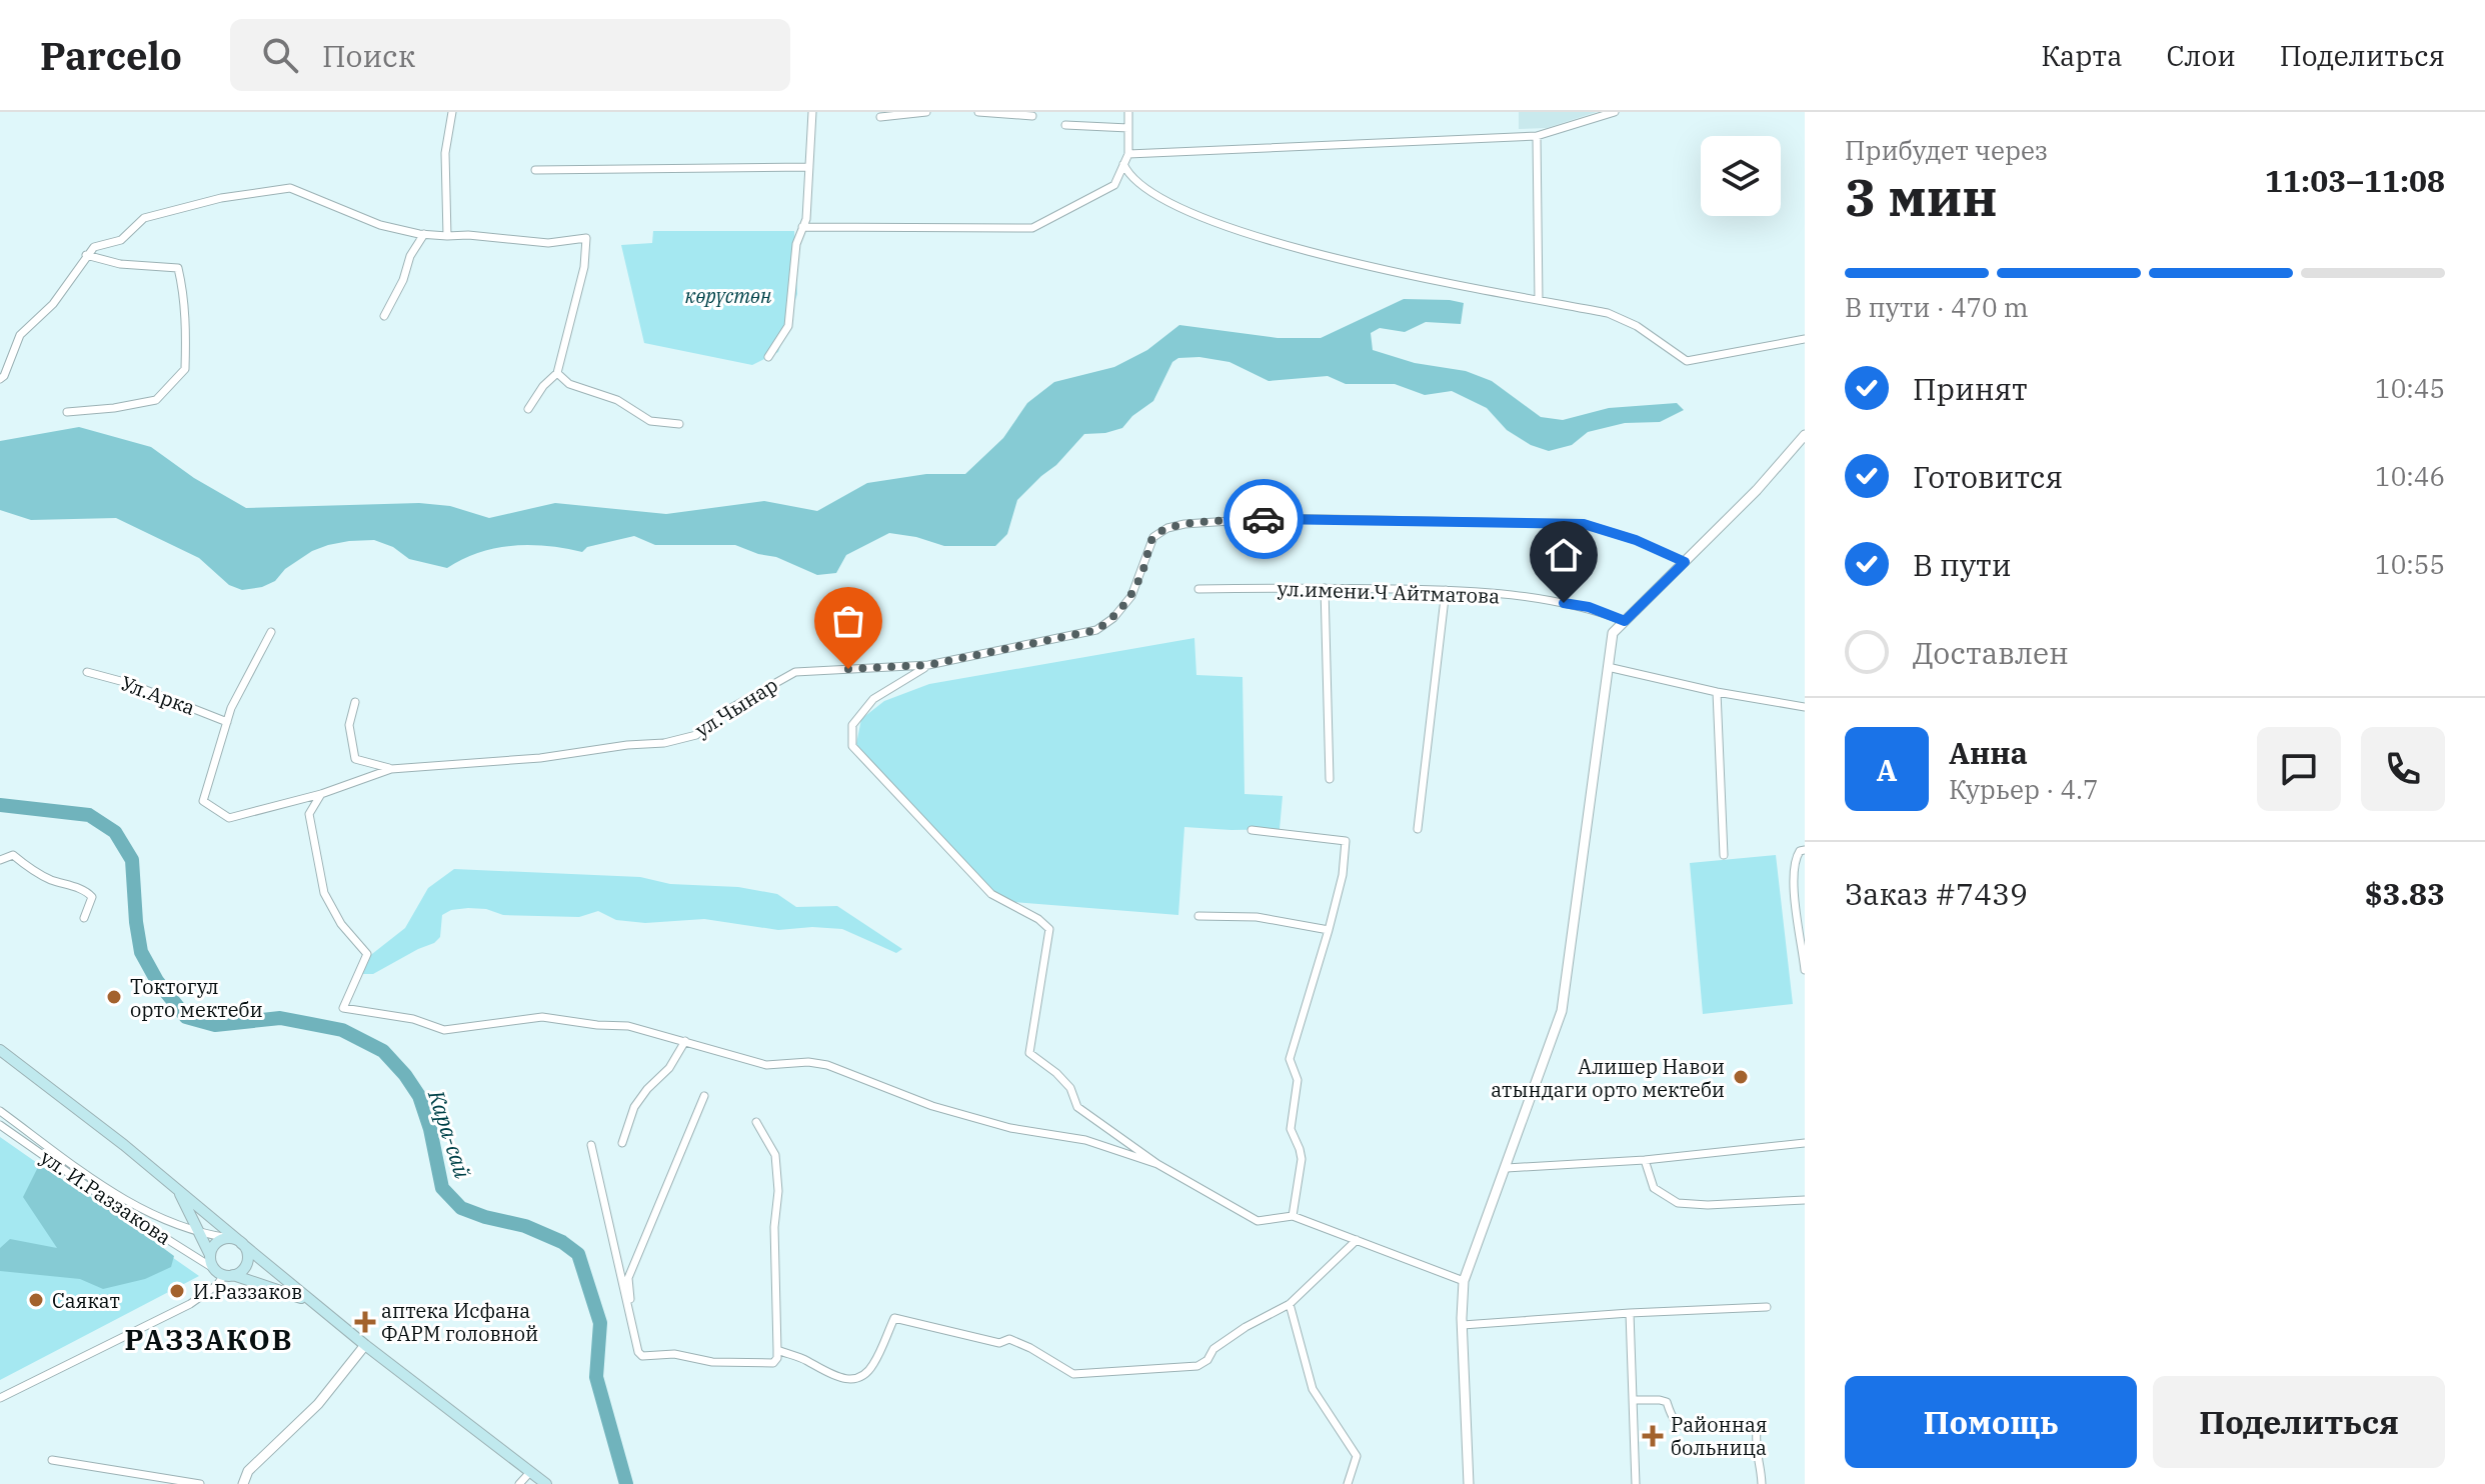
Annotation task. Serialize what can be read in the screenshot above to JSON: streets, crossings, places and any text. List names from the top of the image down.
{
  "streets": {
    "street": [
      "ул.имени.Ч Айтматова",
      "Ул.Арка",
      "ул.Чынар",
      "ул. И.Раззакова"
    ]
  },
  "crossings": [
    ["Ул.Арка", "ул.Чынар"]
  ],
  "districts": ["РАЗЗАКОВ"],
  "water": ["Кара-сай"],
  "parks": ["көрүстөн"],
  "places": {
    "other": [
      "Токтогул орто мектеби",
      "Алишер Навои атындаги орто мектеби",
      "И.Раззаков",
      "Саякат"
    ],
    "health": ["аптека Исфана ФАРМ головной", "Районная больница"]
  },
  "page": {
    "header": "Parcelo",
    "search": "Поиск",
    "nav": ["Карта", "Слои", "Поделиться"],
    "heading": ["3 мин", "Прибудет через", "11:03–11:08"],
    "panel": [
      "Анна",
      "Курьер · 4.7",
      "Заказ #7439",
      "$3.83"
    ],
    "bar": "В пути · 470 m",
    "list": [
      ["Принят", "10:45"],
      ["Готовится", "10:46"],
      ["В пути", "10:55"],
      "Доставлен"
    ],
    "round": "А",
    "buttons": ["Помощь", "Поделиться"]
  }
}
